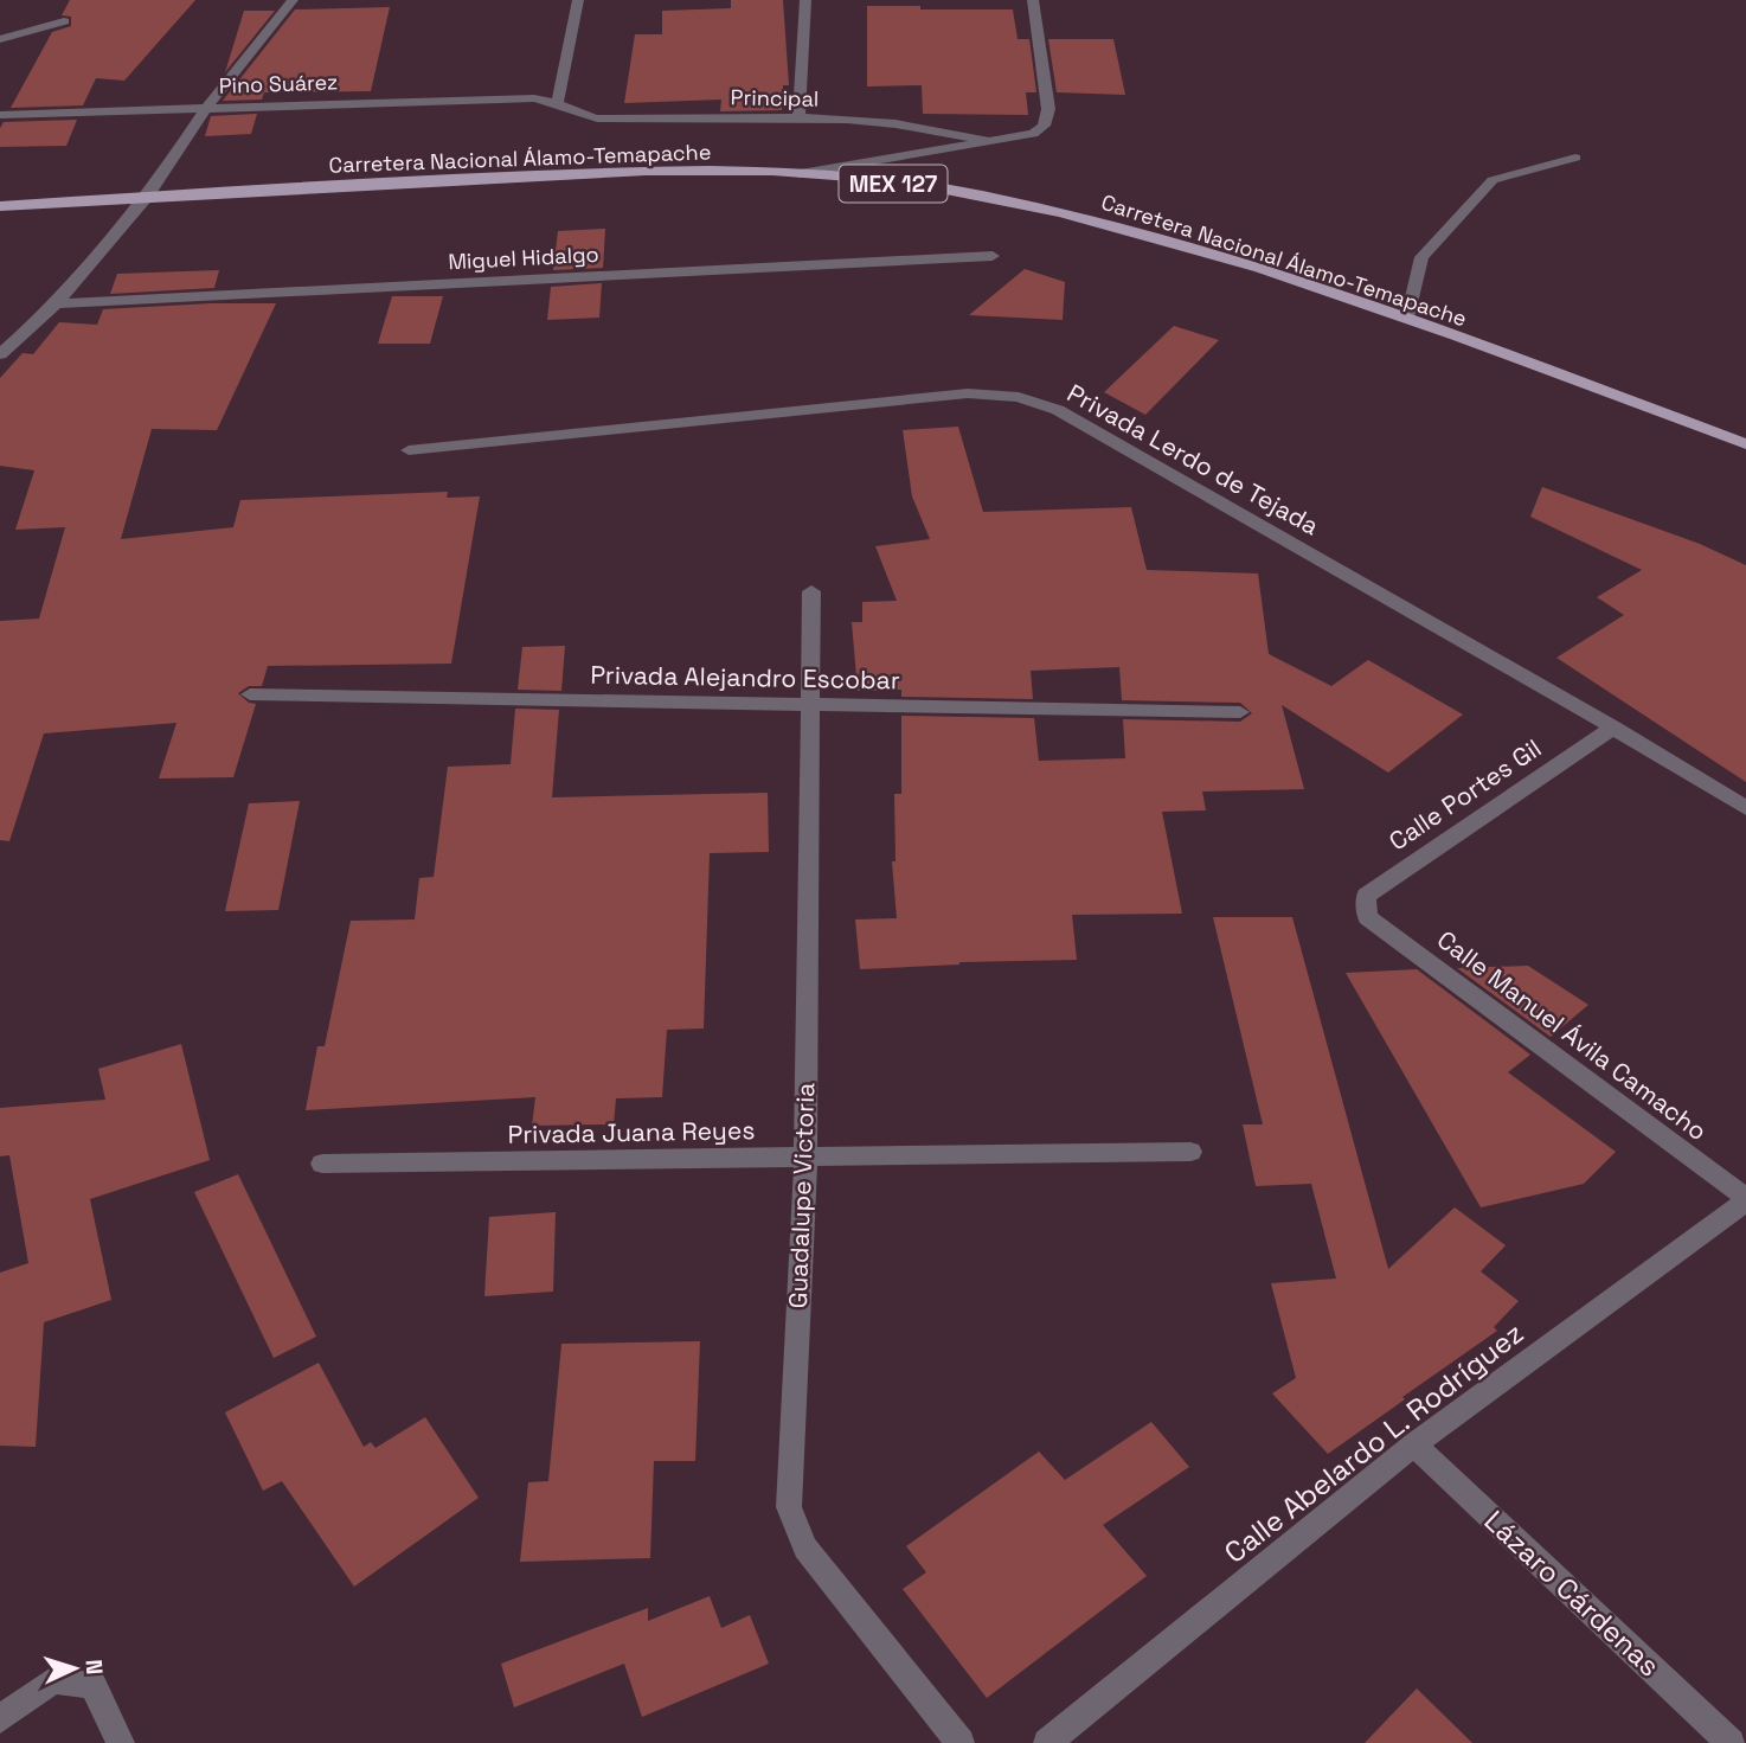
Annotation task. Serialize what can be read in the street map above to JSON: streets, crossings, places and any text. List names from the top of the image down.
{
  "streets": {
    "main road": ["Carretera Nacional Álamo-Temapache", "MEX 127"],
    "street": [
      "Pino Suárez",
      "Principal",
      "Miguel Hidalgo",
      "Privada Lerdo de Tejada",
      "Privada Alejandro Escobar",
      "Calle Portes Gil",
      "Calle Manuel Ávila Camacho",
      "Privada Juana Reyes",
      "Guadalupe Victoria",
      "Calle Abelardo L. Rodríguez",
      "Lázaro Cárdenas"
    ]
  },
  "crossings": [
    ["Pino Suárez", "Principal"],
    ["Privada Lerdo de Tejada", "Calle Portes Gil"],
    ["Privada Alejandro Escobar", "Guadalupe Victoria"],
    ["Calle Portes Gil", "Calle Manuel Ávila Camacho"],
    ["Calle Manuel Ávila Camacho", "Calle Abelardo L. Rodríguez"],
    ["Privada Juana Reyes", "Guadalupe Victoria"],
    ["Calle Abelardo L. Rodríguez", "Lázaro Cárdenas"]
  ],
  "north": "right"
}
